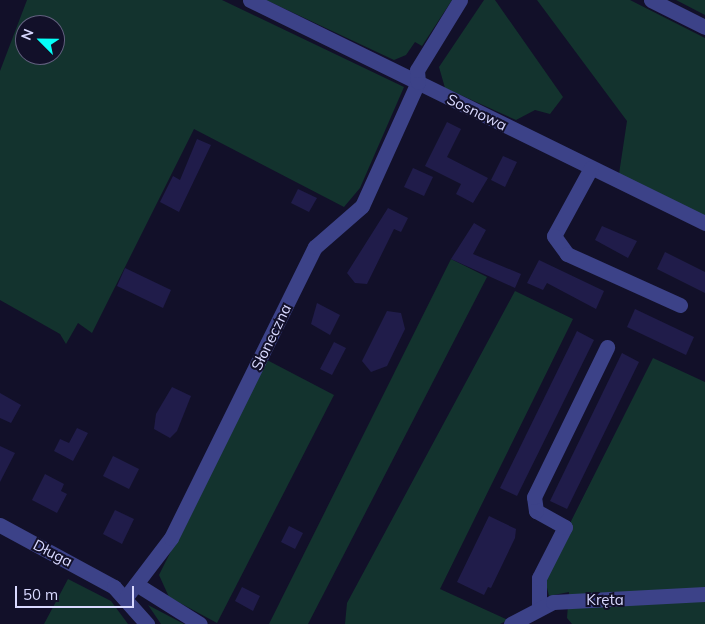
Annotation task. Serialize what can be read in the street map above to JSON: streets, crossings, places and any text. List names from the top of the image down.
{
  "streets": {
    "street": [
      "Sosnowa",
      "Słoneczna",
      "Długa",
      "Kręta"
    ]
  },
  "crossings": [
    ["Sosnowa", "Słoneczna"],
    ["Słoneczna", "Długa"]
  ],
  "scale_bar": "50 m",
  "north": "top left"
}
